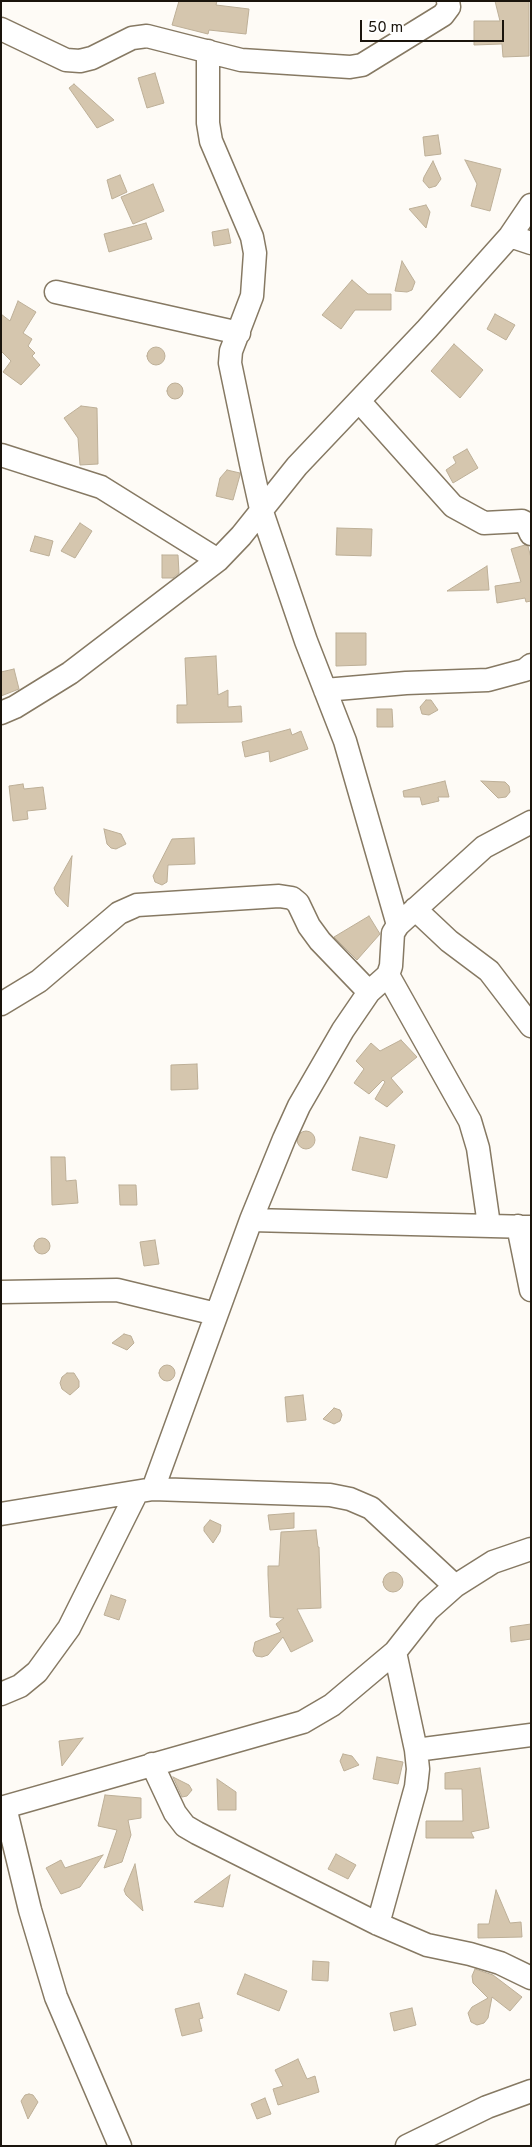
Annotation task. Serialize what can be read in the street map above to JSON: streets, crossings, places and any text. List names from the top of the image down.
{
  "scale_bar": "50 m"
}
